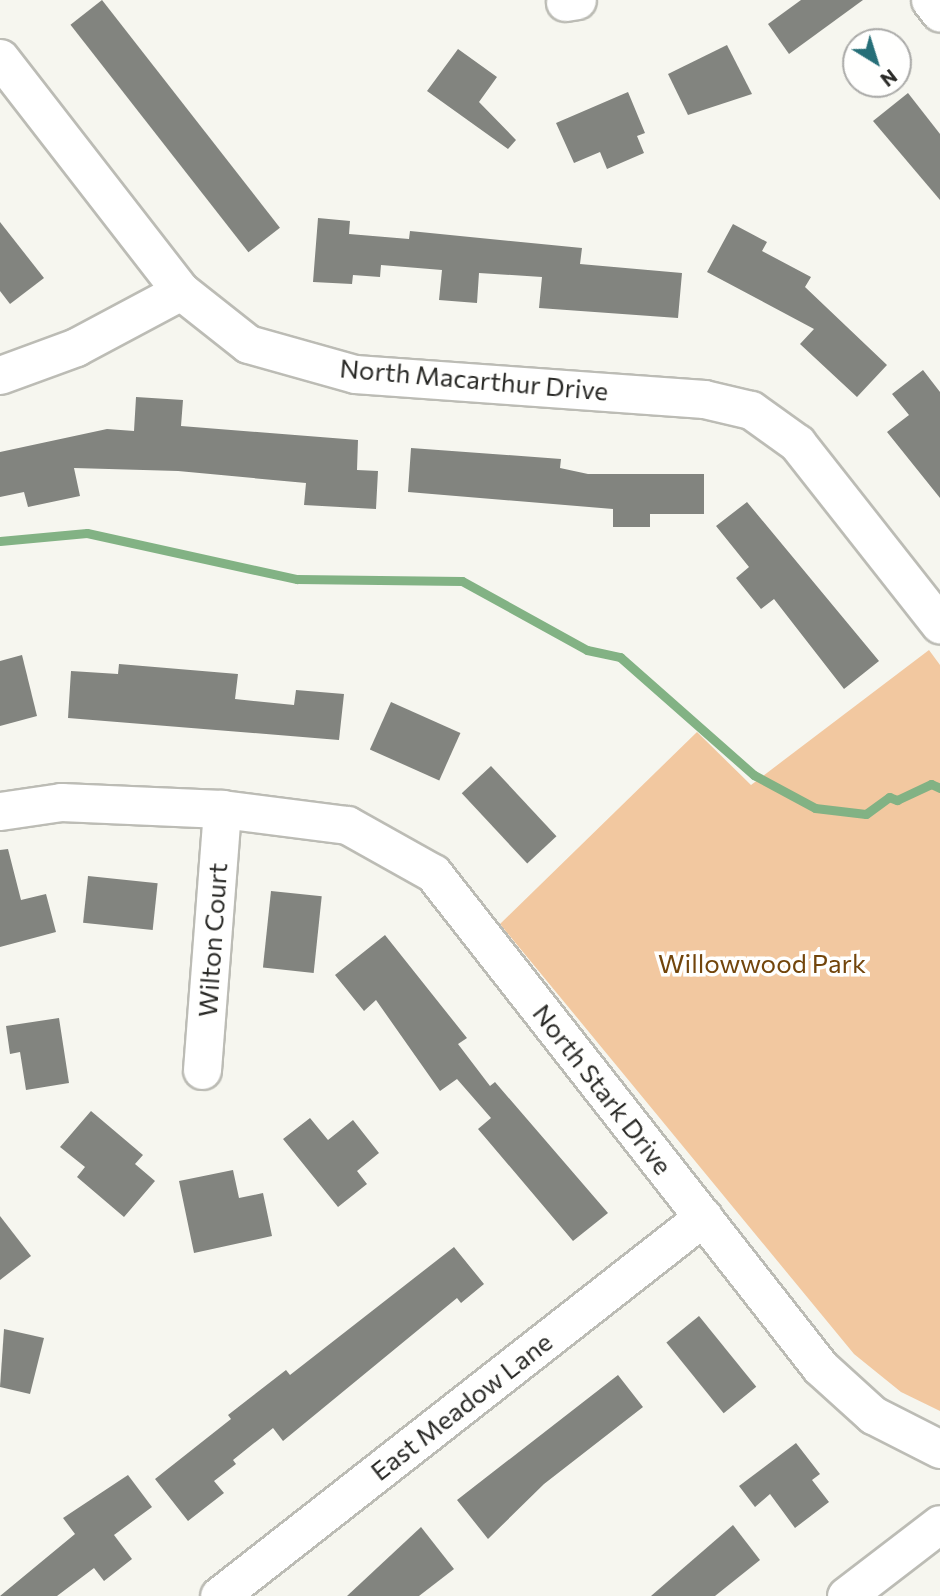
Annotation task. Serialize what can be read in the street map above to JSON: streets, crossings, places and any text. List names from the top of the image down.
{
  "streets": {
    "street": [
      "North Macarthur Drive",
      "Wilton Court",
      "North Stark Drive",
      "East Meadow Lane"
    ]
  },
  "crossings": [
    ["Wilton Court", "North Stark Drive"],
    ["North Stark Drive", "East Meadow Lane"]
  ],
  "parks": ["Willowwood Park"],
  "north": "bottom right"
}
